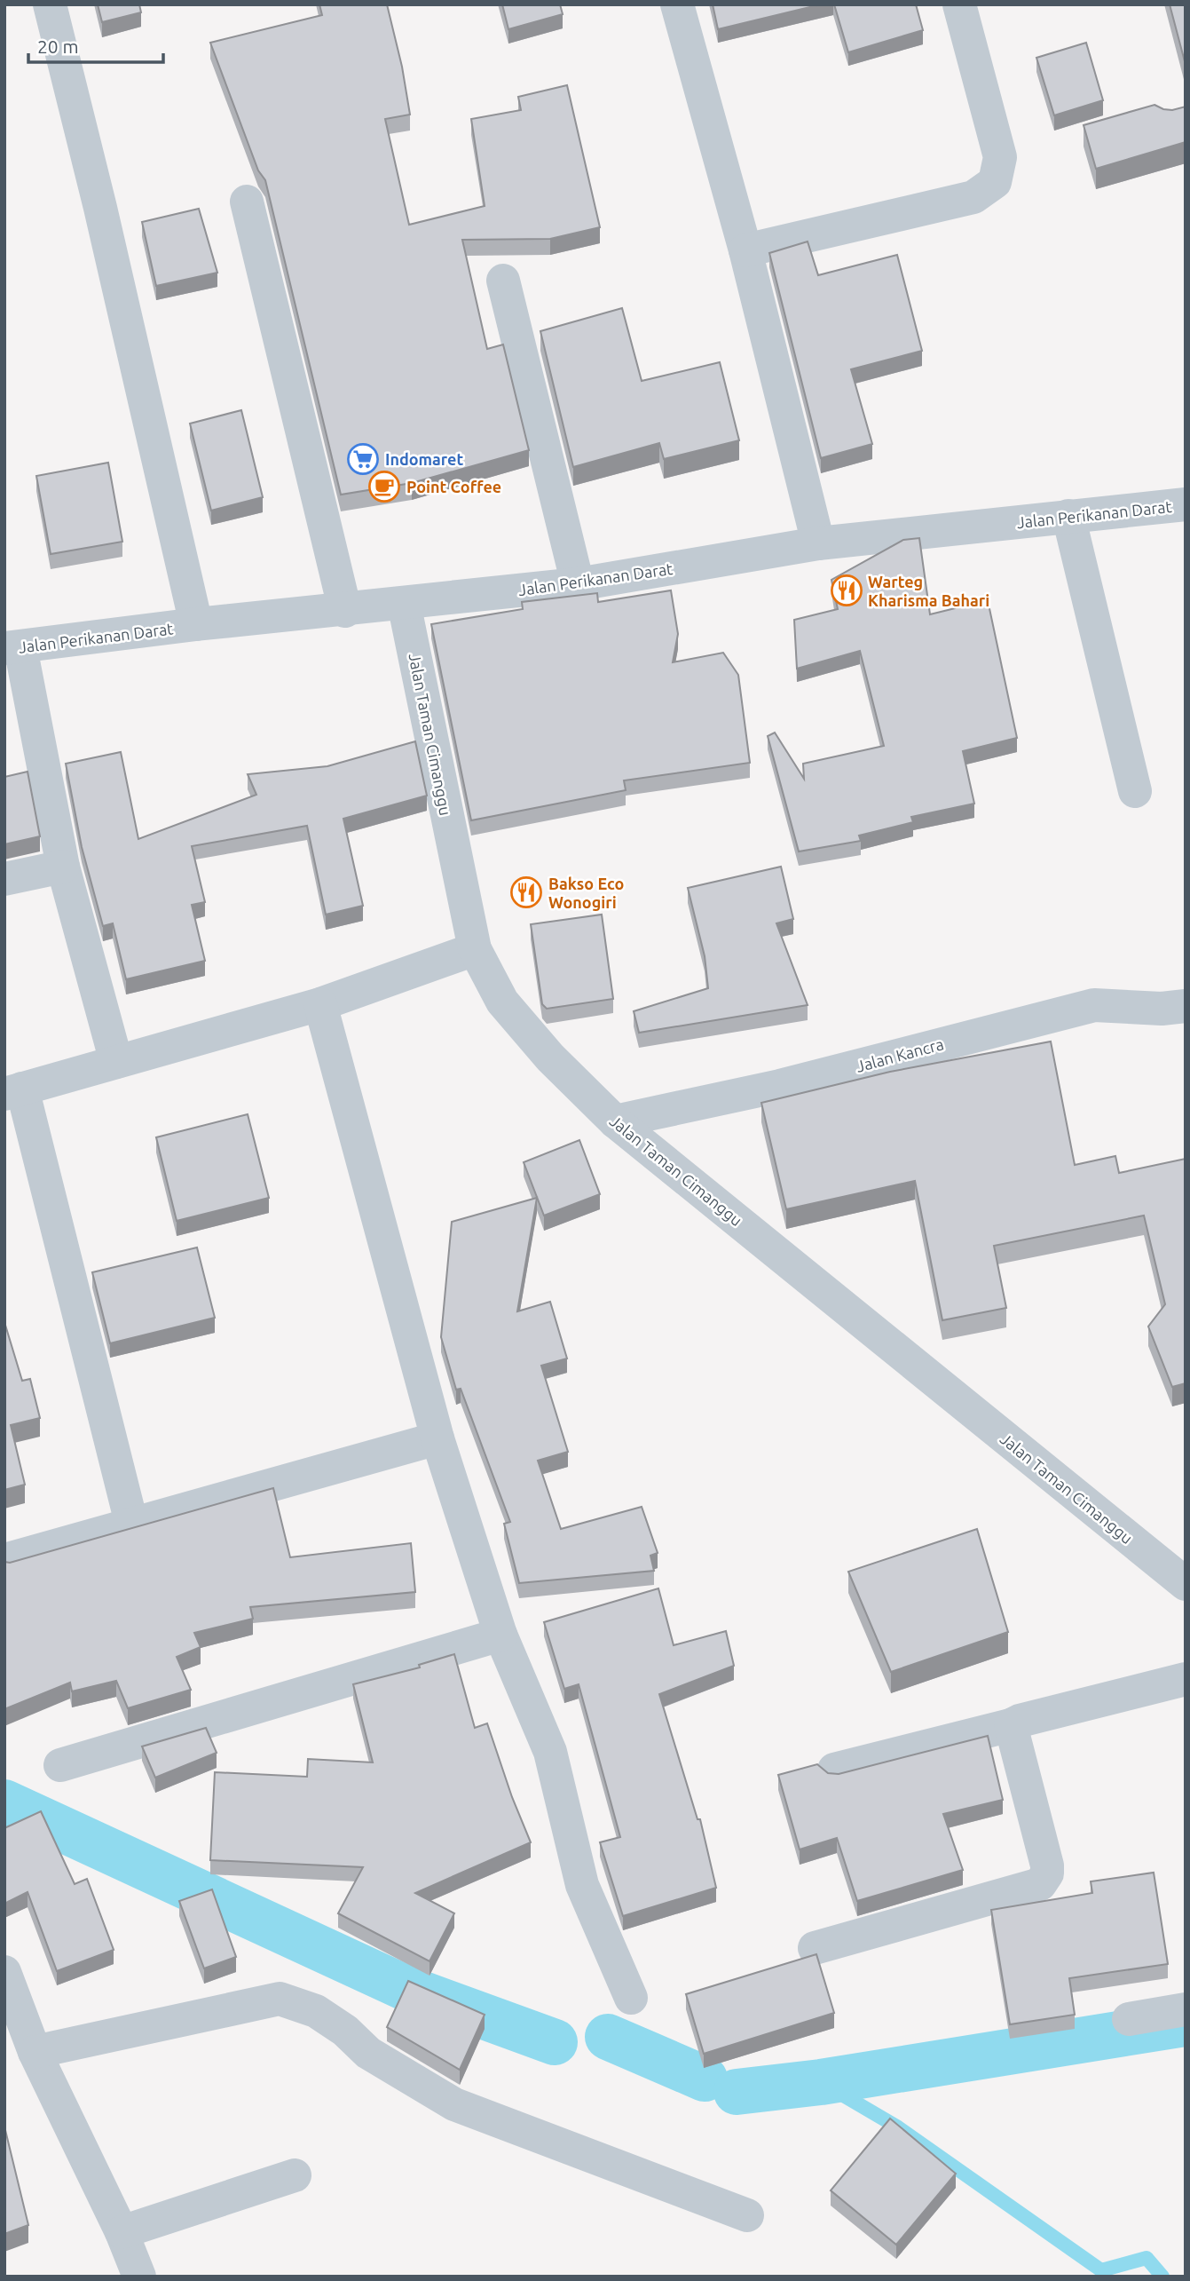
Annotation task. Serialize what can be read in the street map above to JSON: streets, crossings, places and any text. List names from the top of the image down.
{
  "streets": {
    "street": ["Jalan Perikanan Darat", "Jalan Taman Cimanggu", "Jalan Kancra"]
  },
  "crossings": [
    ["Jalan Perikanan Darat", "Jalan Taman Cimanggu"],
    ["Jalan Taman Cimanggu", "Jalan Kancra"]
  ],
  "places": {
    "supermarket": ["Indomaret"],
    "cafe": ["Point Coffee"],
    "restaurant": ["Warteg Kharisma Bahari", "Bakso Eco Wonogiri"]
  },
  "scale_bar": "20 m"
}
